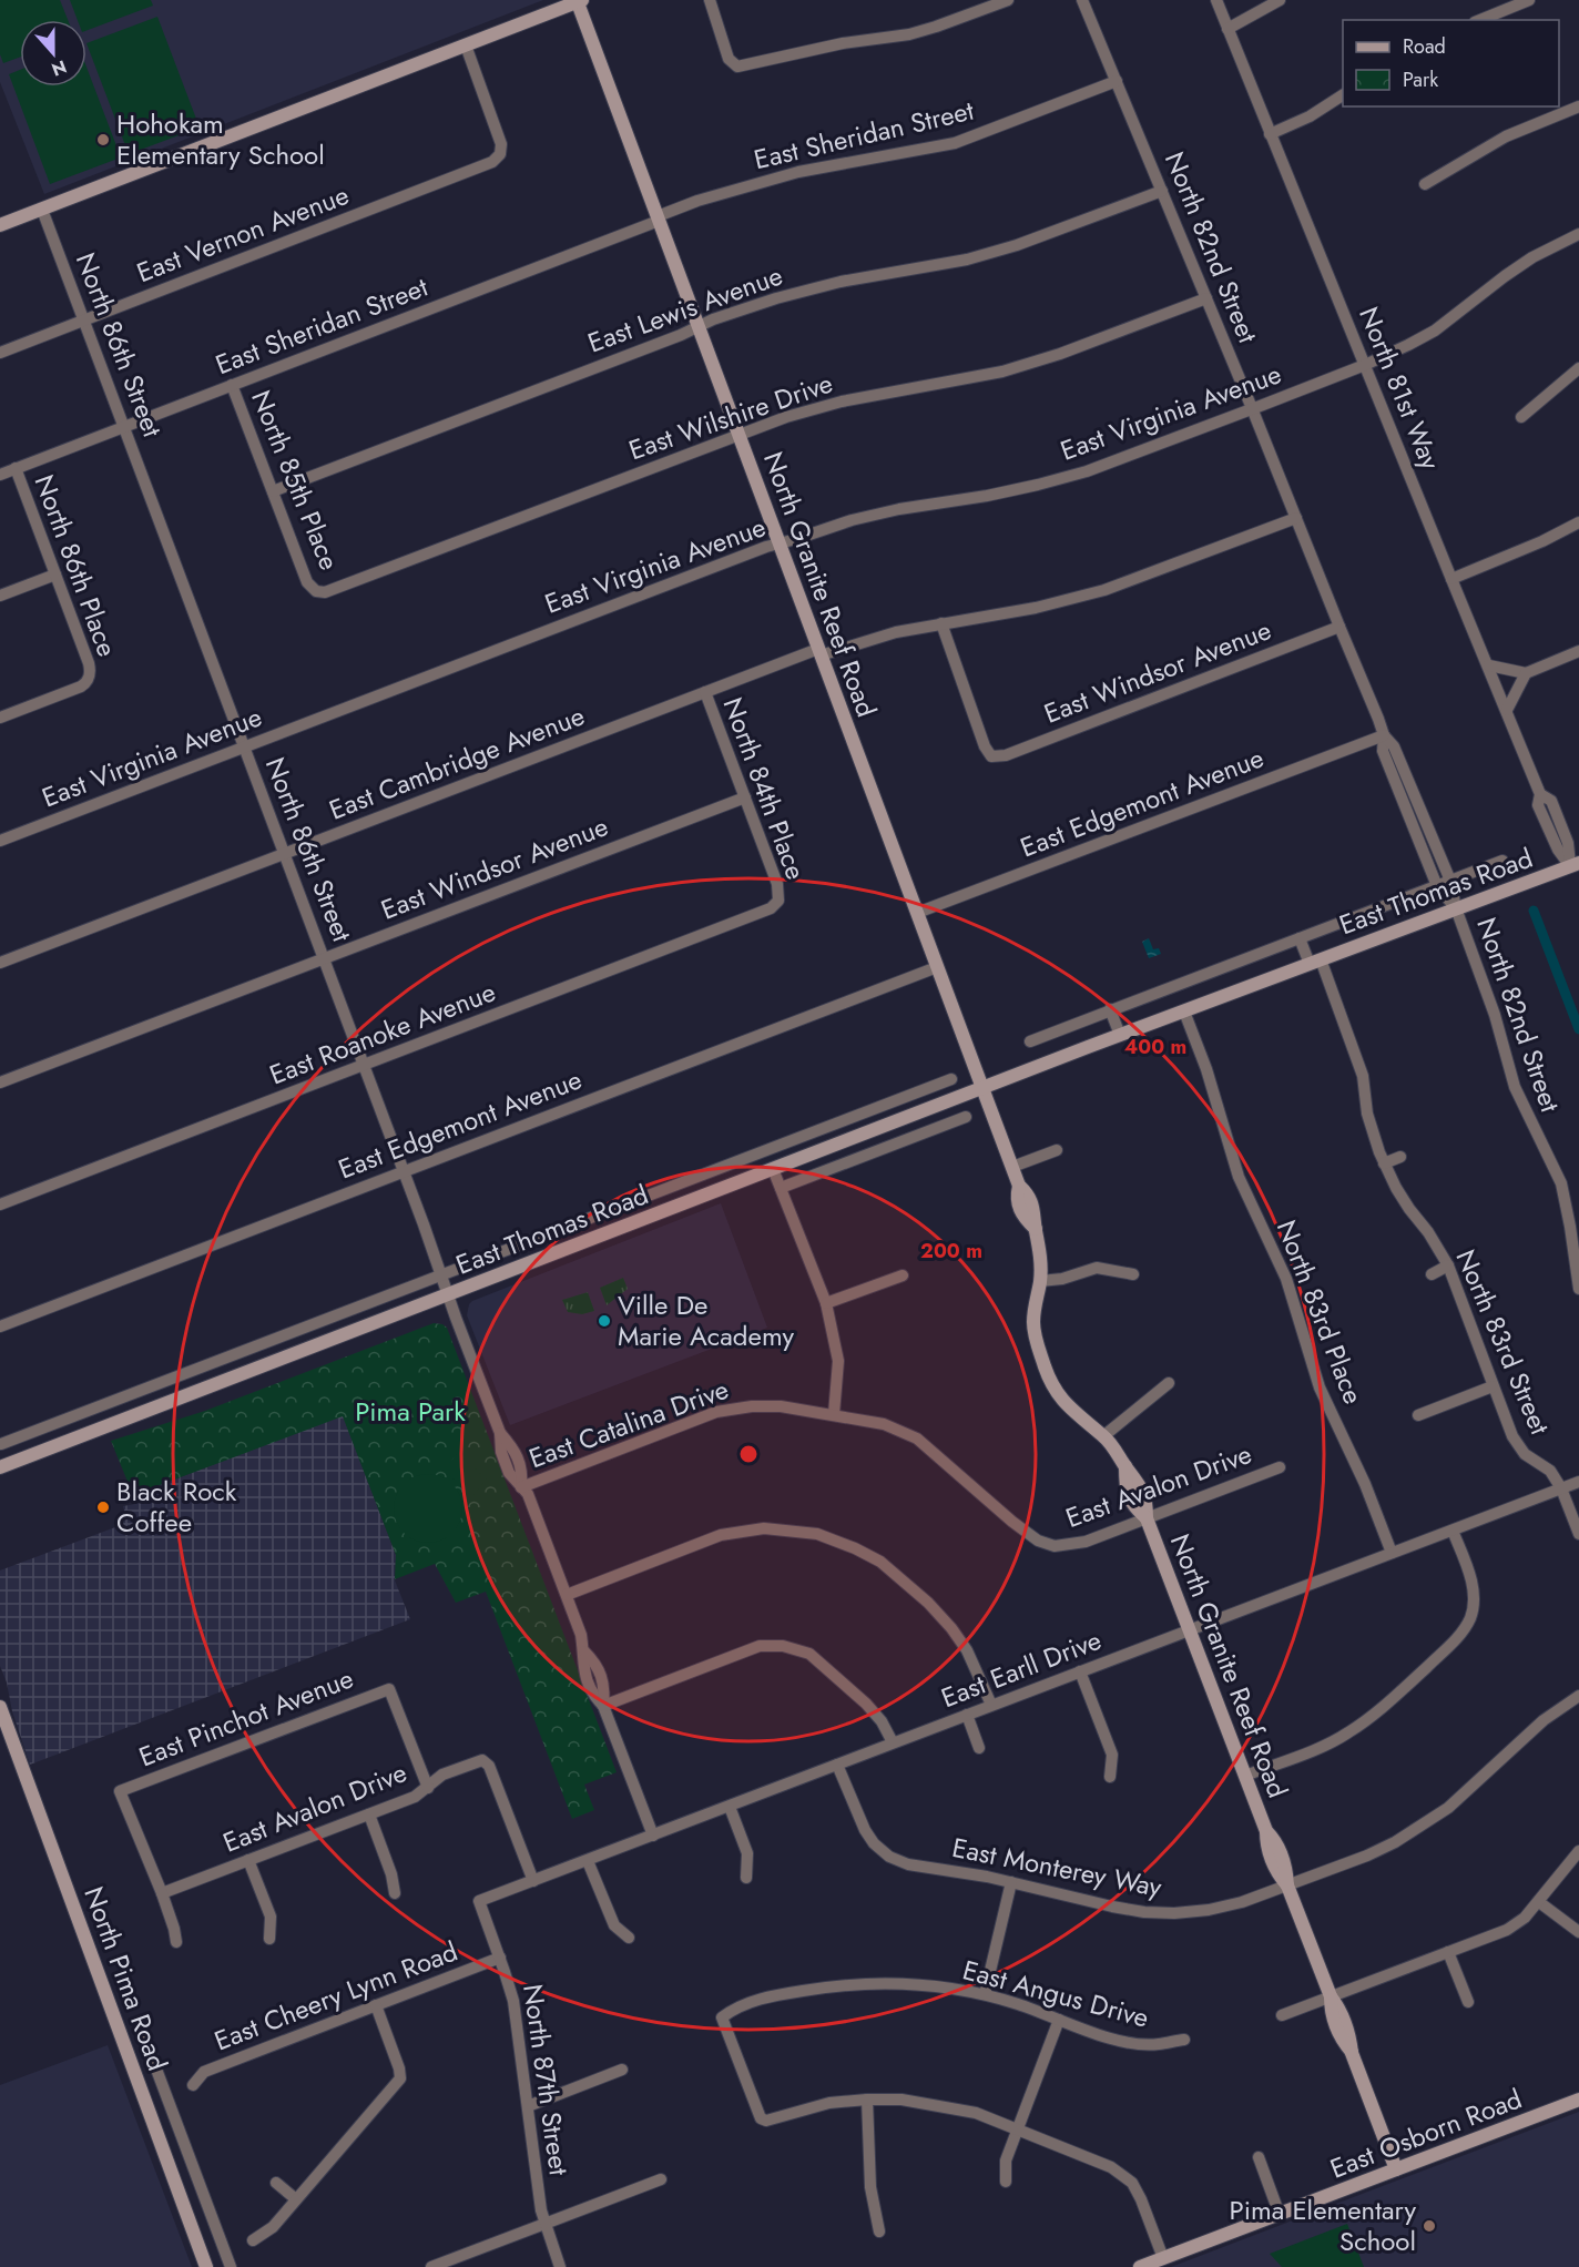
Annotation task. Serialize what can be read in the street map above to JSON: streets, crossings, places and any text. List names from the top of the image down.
{
  "streets": {
    "street": [
      "East Sheridan Street",
      "East Vernon Avenue",
      "North 82nd Street",
      "East Lewis Avenue",
      "North 86th Street",
      "North 81st Way",
      "East Virginia Avenue",
      "East Wilshire Drive",
      "North 85th Place",
      "North 86th Place",
      "North Granite Reef Road",
      "East Windsor Avenue",
      "East Cambridge Avenue",
      "North 84th Place",
      "East Edgemont Avenue",
      "East Thomas Road",
      "East Roanoke Avenue",
      "North 83rd Place",
      "North 83rd Street",
      "East Catalina Drive",
      "East Avalon Drive",
      "East Earll Drive",
      "East Pinchot Avenue",
      "East Monterey Way",
      "North Pima Road",
      "East Angus Drive",
      "East Cheery Lynn Road",
      "North 87th Street",
      "East Osborn Road"
    ]
  },
  "crossings": [
    ["East Sheridan Street", "North 82nd Street"],
    ["East Sheridan Street", "North 86th Street"],
    ["East Sheridan Street", "North 85th Place"],
    ["East Sheridan Street", "North 86th Place"],
    ["East Sheridan Street", "North Granite Reef Road"],
    ["East Vernon Avenue", "North 86th Street"],
    ["North 82nd Street", "East Lewis Avenue"],
    ["North 82nd Street", "East Virginia Avenue"],
    ["North 82nd Street", "East Wilshire Drive"],
    ["North 82nd Street", "East Windsor Avenue"],
    ["North 82nd Street", "East Cambridge Avenue"],
    ["North 82nd Street", "East Edgemont Avenue"],
    ["North 82nd Street", "East Thomas Road"],
    ["East Lewis Avenue", "North 85th Place"],
    ["East Lewis Avenue", "North Granite Reef Road"],
    ["North 86th Street", "East Virginia Avenue"],
    ["North 86th Street", "East Windsor Avenue"],
    ["North 86th Street", "East Cambridge Avenue"],
    ["North 86th Street", "East Edgemont Avenue"],
    ["North 86th Street", "East Thomas Road"],
    ["North 86th Street", "East Roanoke Avenue"],
    ["North 86th Street", "East Catalina Drive"],
    ["North 86th Street", "East Earll Drive"],
    ["North 81st Way", "East Virginia Avenue"],
    ["North 81st Way", "East Thomas Road"],
    ["East Virginia Avenue", "North Granite Reef Road"],
    ["East Wilshire Drive", "North 85th Place"],
    ["East Wilshire Drive", "North Granite Reef Road"],
    ["North Granite Reef Road", "East Cambridge Avenue"],
    ["North Granite Reef Road", "East Edgemont Avenue"],
    ["North Granite Reef Road", "East Thomas Road"],
    ["North Granite Reef Road", "East Avalon Drive"],
    ["North Granite Reef Road", "East Earll Drive"],
    ["North Granite Reef Road", "East Monterey Way"],
    ["North Granite Reef Road", "East Osborn Road"],
    ["East Windsor Avenue", "East Cambridge Avenue"],
    ["East Windsor Avenue", "North 84th Place"],
    ["East Cambridge Avenue", "North 84th Place"],
    ["North 84th Place", "East Roanoke Avenue"],
    ["East Thomas Road", "North 83rd Place"],
    ["East Thomas Road", "North 83rd Street"],
    ["North 83rd Place", "East Earll Drive"],
    ["North 83rd Street", "East Earll Drive"],
    ["East Catalina Drive", "East Avalon Drive"],
    ["East Avalon Drive", "East Earll Drive"],
    ["East Avalon Drive", "East Pinchot Avenue"],
    ["East Earll Drive", "East Monterey Way"],
    ["East Earll Drive", "North 87th Street"],
    ["East Cheery Lynn Road", "North 87th Street"]
  ],
  "parks": ["Pima Park"],
  "places": [
    "Hohokam Elementary School",
    "Ville De Marie Academy",
    "Black Rock Coffee",
    "Pima Elementary School"
  ],
  "legend": ["Road", "Park"],
  "north": "bottom",
  "rings": ["400 m", "200 m"]
}
